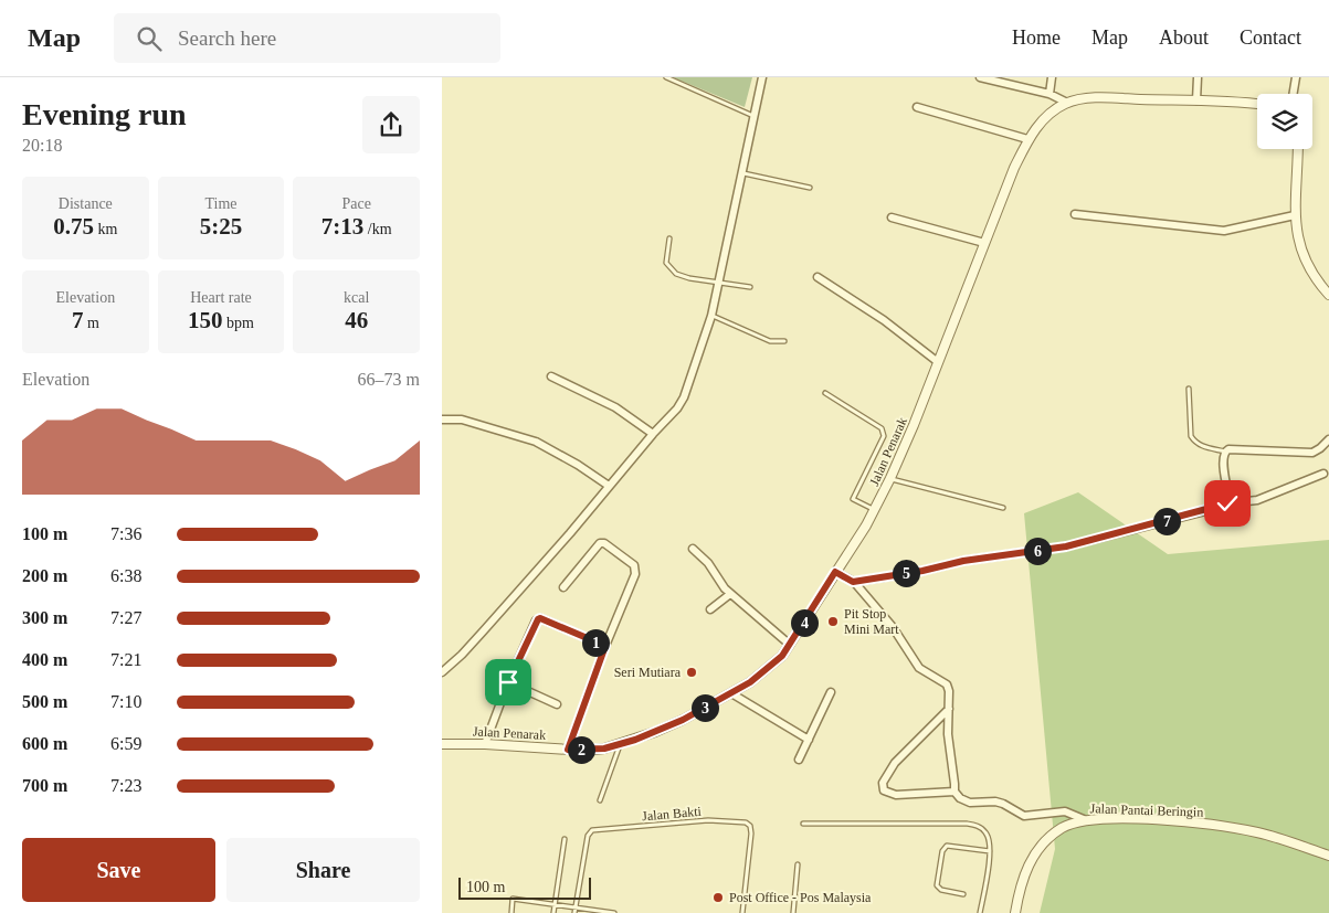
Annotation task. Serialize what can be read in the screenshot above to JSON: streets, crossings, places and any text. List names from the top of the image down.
{
  "streets": {
    "street": ["Jalan Penarak", "Jalan Pantai Beringin"],
    "lane": ["Jalan Bakti"]
  },
  "places": ["Pit Stop Mini Mart", "Seri Mutiara", "Post Office - Pos Malaysia"],
  "scale_bar": "100 m",
  "page": {
    "header": "Map",
    "search": "Search here",
    "nav": [
      "Home",
      "Map",
      "About",
      "Contact"
    ],
    "heading": ["Evening run", "20:18"],
    "stats": [
      ["Distance", "0.75 km"],
      ["Time", "5:25"],
      ["Pace", "7:13 /km"],
      ["Elevation", "7 m"],
      ["Heart rate", "150 bpm"],
      ["kcal", "46"]
    ],
    "chart": ["Elevation", "66–73 m"],
    "pins": [
      "7",
      "6",
      "5",
      "4",
      "1",
      "3",
      "2"
    ],
    "list": [
      {
        "name": "100 m",
        "note": "7:36"
      },
      {
        "name": "200 m",
        "note": "6:38"
      },
      {
        "name": "300 m",
        "note": "7:27"
      },
      {
        "name": "400 m",
        "note": "7:21"
      },
      {
        "name": "500 m",
        "note": "7:10"
      },
      {
        "name": "600 m",
        "note": "6:59"
      },
      {
        "name": "700 m",
        "note": "7:23"
      }
    ],
    "buttons": ["Save", "Share"],
    "scale": "100 m"
  }
}
